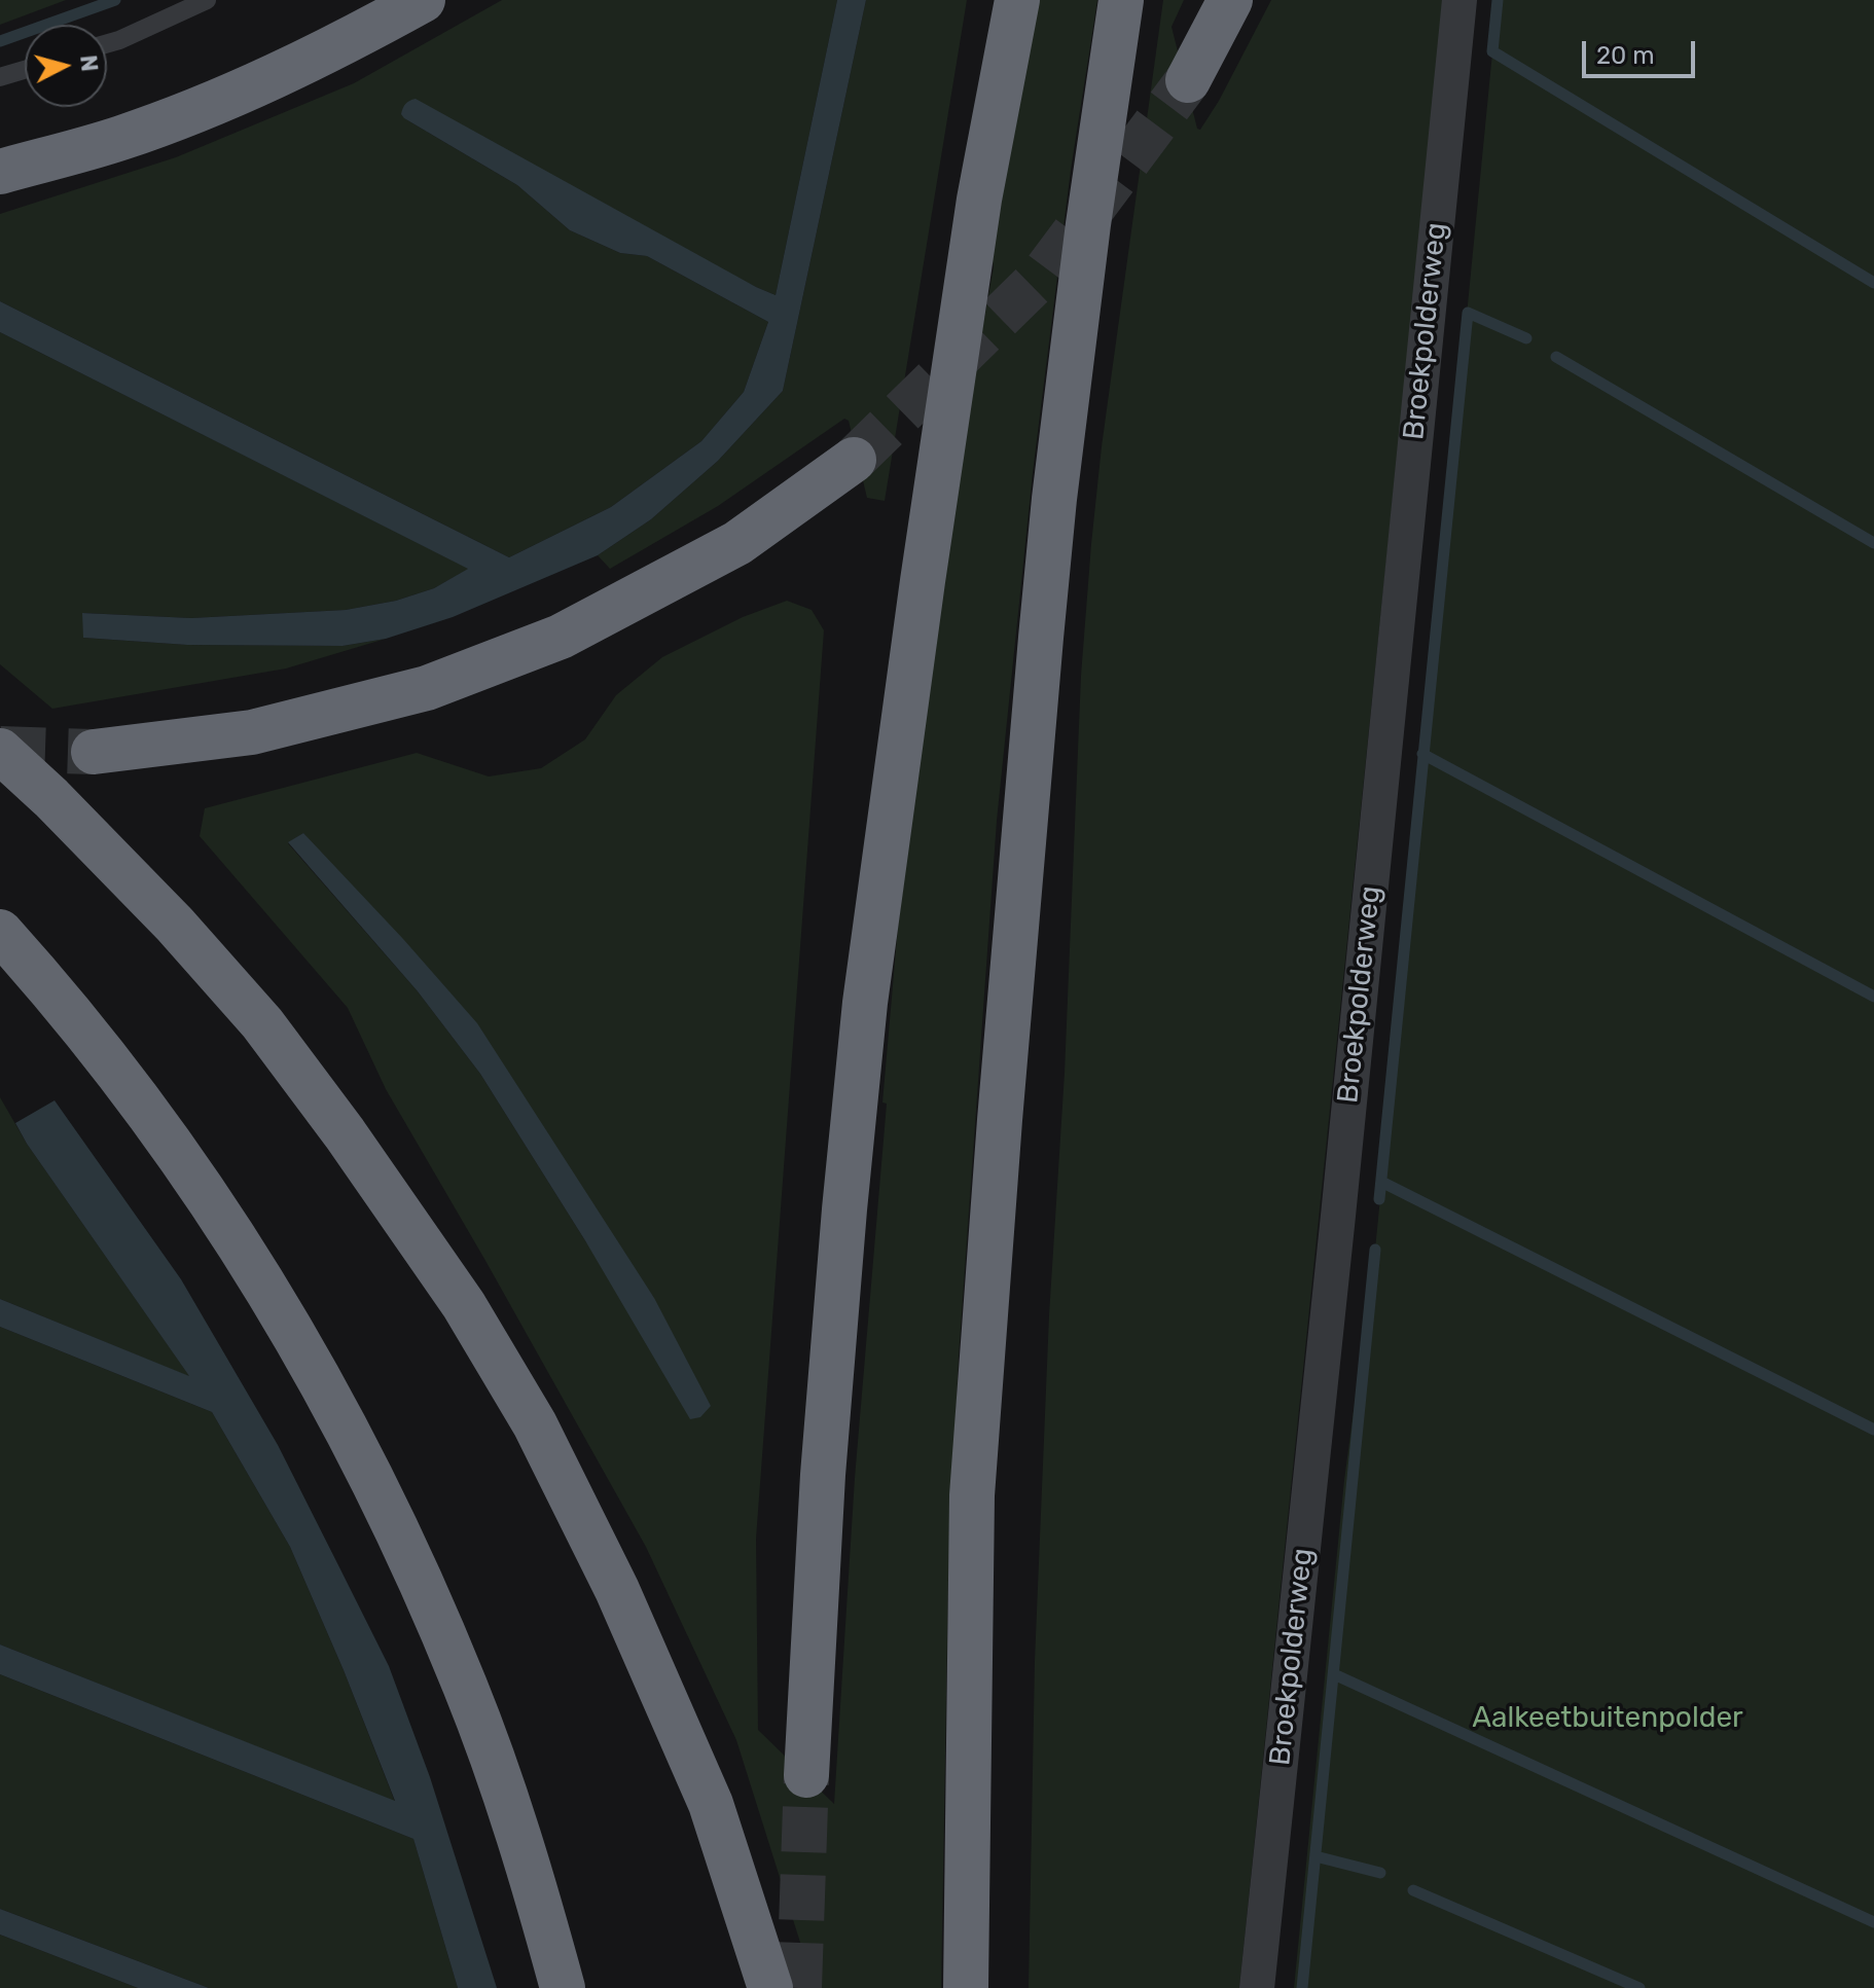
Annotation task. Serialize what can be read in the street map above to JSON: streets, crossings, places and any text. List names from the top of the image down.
{
  "streets": {
    "street": ["Broekpolderweg"]
  },
  "parks": ["Aalkeetbuitenpolder"],
  "scale_bar": "20 m",
  "north": "right"
}
